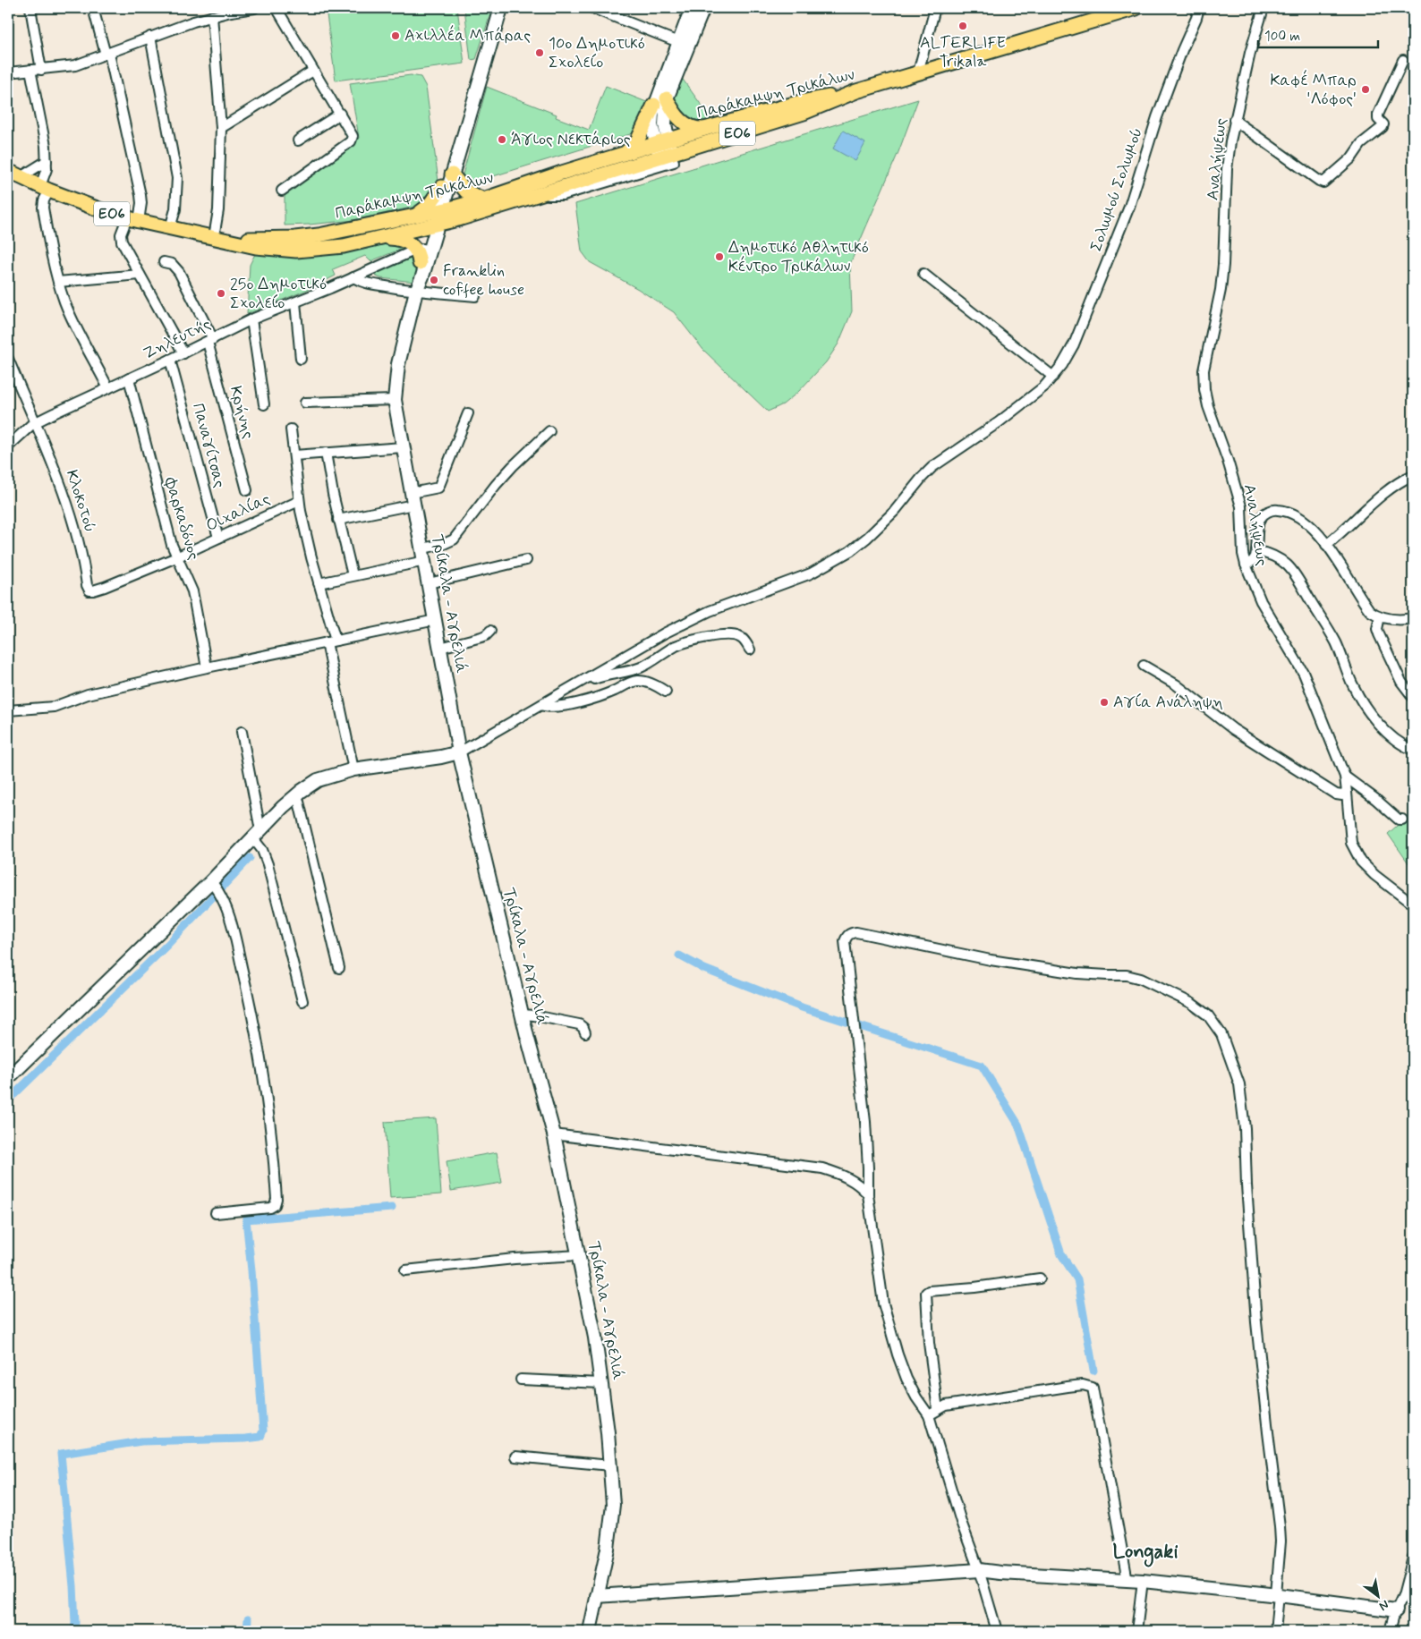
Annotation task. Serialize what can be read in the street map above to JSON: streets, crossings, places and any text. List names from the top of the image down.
{
  "streets": {
    "main road": ["Παράκαμψη Τρικάλων", "ΕΟ6", "Τρίκαλα - Αγρελιά"],
    "street": [
      "Αναλήψεως",
      "Σολωμού Σολωμού",
      "Ζηλευτής",
      "Κρήνης",
      "Παναγίτσας",
      "Κλοκοτού",
      "Οιχαλίας",
      "Φαρκαδόνος"
    ]
  },
  "crossings": [
    ["Παράκαμψη Τρικάλων", "ΕΟ6"],
    ["Παράκαμψη Τρικάλων", "Τρίκαλα - Αγρελιά"],
    ["ΕΟ6", "Τρίκαλα - Αγρελιά"],
    ["Ζηλευτής", "Κρήνης"],
    ["Ζηλευτής", "Παναγίτσας"],
    ["Ζηλευτής", "Κλοκοτού"],
    ["Ζηλευτής", "Φαρκαδόνος"],
    ["Ζηλευτής", "Τρίκαλα - Αγρελιά"],
    ["Παναγίτσας", "Οιχαλίας"],
    ["Κλοκοτού", "Οιχαλίας"],
    ["Οιχαλίας", "Φαρκαδόνος"]
  ],
  "districts": ["Longaki"],
  "places": [
    "ALTERLIFE Trikala",
    "Αχιλλέα Μπάρας",
    "10ο Δημοτικό Σχολείο",
    "Καφέ Μπαρ 'Λόφος'",
    "Άγιος Νεκτάριος",
    "Δημοτικό Αθλητικό Κέντρο Τρικάλων",
    "Franklin coffee house",
    "25ο Δημοτικό Σχολείο",
    "Αγία Ανάληψη"
  ],
  "scale_bar": "100 m",
  "north": "bottom right"
}
